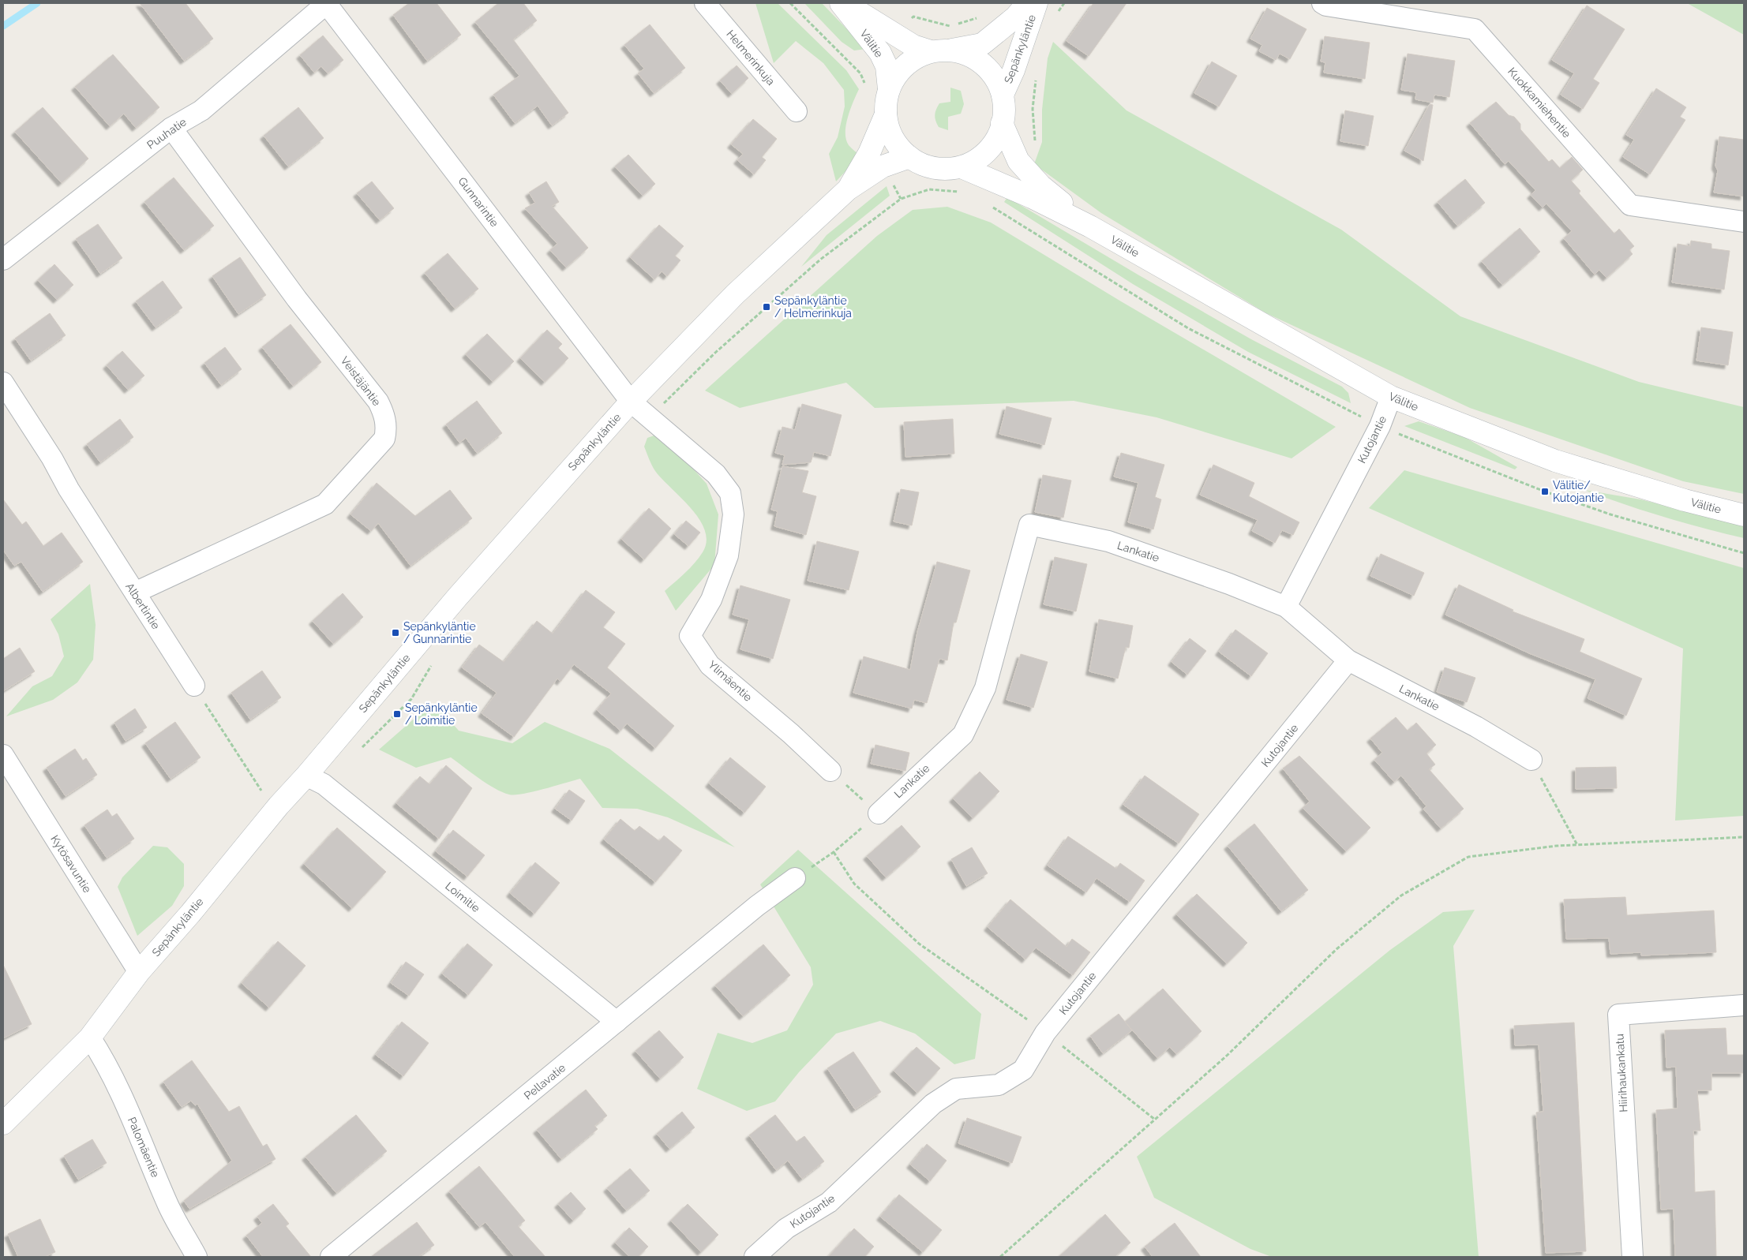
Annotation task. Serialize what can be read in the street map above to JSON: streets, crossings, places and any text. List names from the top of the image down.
{
  "streets": {
    "main road": ["Välitie", "Sepänkyläntie"],
    "street": [
      "Helmerinkuja",
      "Kuokkamiehentie",
      "Puuhatie",
      "Gunnarintie",
      "Veistäjäntie",
      "Kutojantie",
      "Lankatie",
      "Albertintie",
      "Ylimäentie",
      "Kytösavuntie",
      "Loimitie",
      "Hiirihaukankatu",
      "Pellavatie",
      "Palomäentie"
    ]
  },
  "crossings": [
    ["Välitie", "Sepänkyläntie"],
    ["Välitie", "Kutojantie"],
    ["Sepänkyläntie", "Gunnarintie"],
    ["Sepänkyläntie", "Ylimäentie"],
    ["Sepänkyläntie", "Kytösavuntie"],
    ["Sepänkyläntie", "Loimitie"],
    ["Sepänkyläntie", "Palomäentie"],
    ["Puuhatie", "Gunnarintie"],
    ["Puuhatie", "Veistäjäntie"],
    ["Gunnarintie", "Ylimäentie"],
    ["Veistäjäntie", "Albertintie"],
    ["Kutojantie", "Lankatie"],
    ["Loimitie", "Pellavatie"]
  ],
  "places": {
    "transit": [
      "Sepänkyläntie / Helmerinkuja",
      "Välitie/ Kutojantie",
      "Sepänkyläntie / Gunnarintie",
      "Sepänkyläntie / Loimitie"
    ]
  }
}
